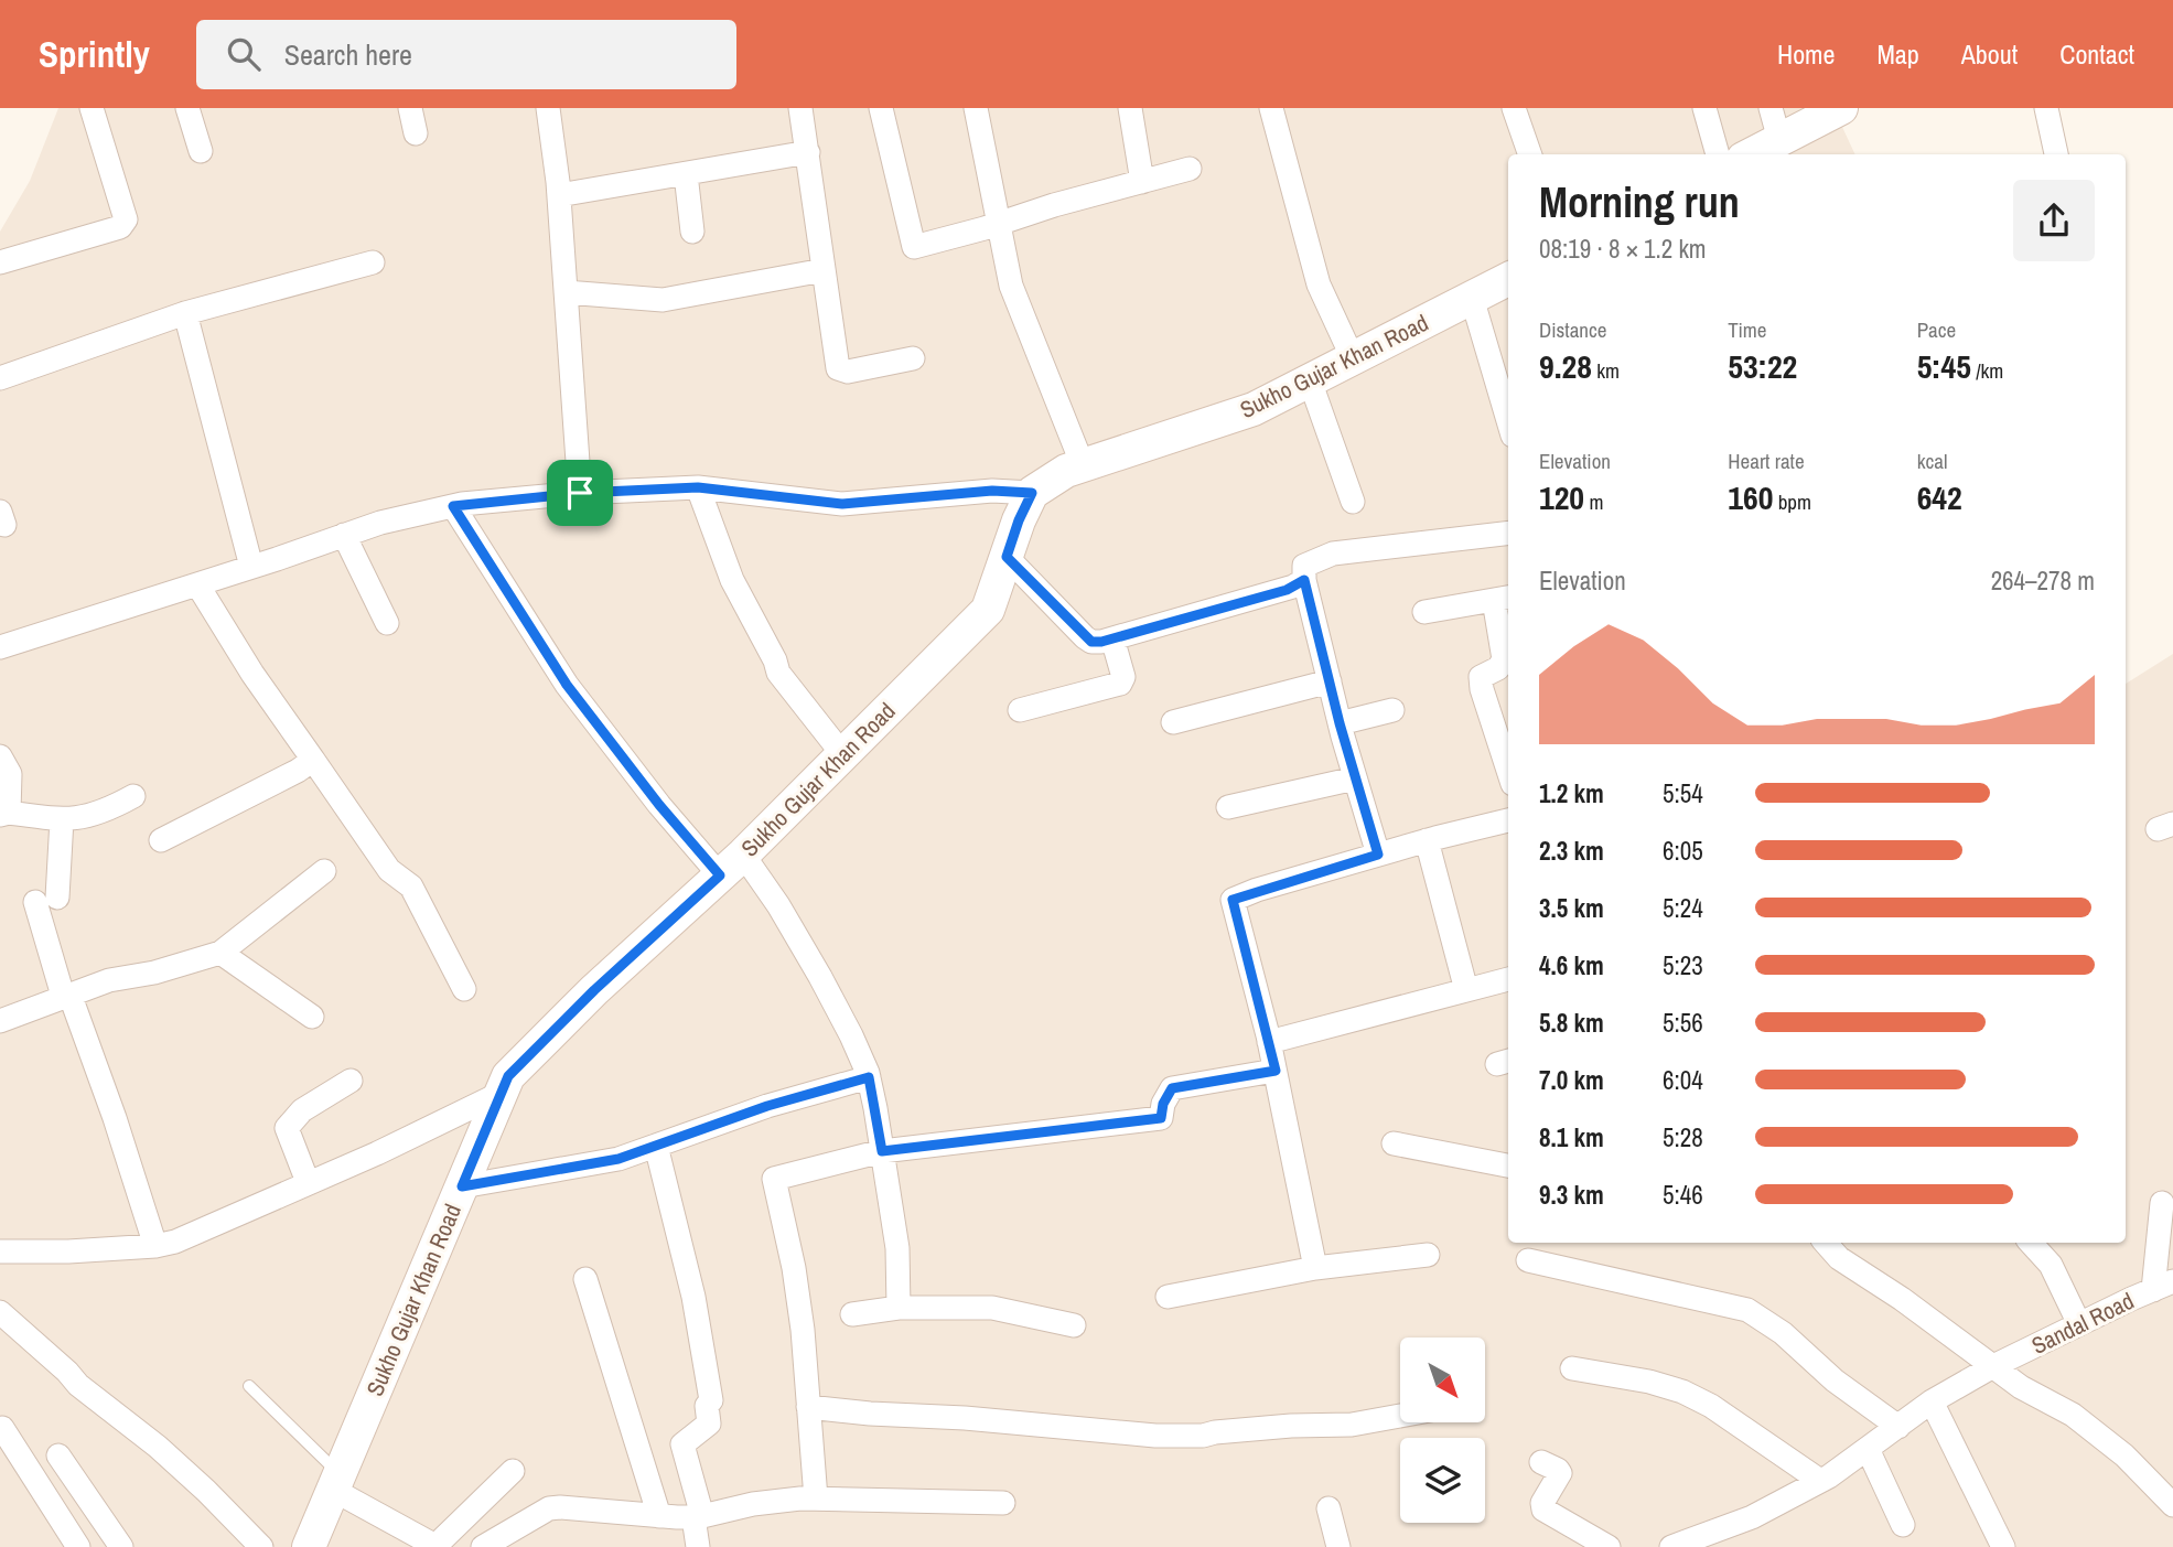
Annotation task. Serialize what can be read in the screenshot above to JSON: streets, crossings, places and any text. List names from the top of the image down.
{
  "streets": {
    "main road": ["Sukho Gujar Khan Road"],
    "street": ["Sandal Road"]
  },
  "north": "bottom right",
  "page": {
    "header": "Sprintly",
    "search": "Search here",
    "nav": [
      "Home",
      "Map",
      "About",
      "Contact"
    ],
    "heading": ["Morning run", "08:19 · 8 × 1.2 km"],
    "stats": [
      ["Distance", "9.28 km"],
      ["Time", "53:22"],
      ["Pace", "5:45 /km"],
      ["Elevation", "120 m"],
      ["Heart rate", "160 bpm"],
      ["kcal", "642"]
    ],
    "chart": ["Elevation", "264–278 m"],
    "list": [
      {
        "name": "1.2 km",
        "note": "5:54"
      },
      {
        "name": "2.3 km",
        "note": "6:05"
      },
      {
        "name": "3.5 km",
        "note": "5:24"
      },
      {
        "name": "4.6 km",
        "note": "5:23"
      },
      {
        "name": "5.8 km",
        "note": "5:56"
      },
      {
        "name": "7.0 km",
        "note": "6:04"
      },
      {
        "name": "8.1 km",
        "note": "5:28"
      },
      {
        "name": "9.3 km",
        "note": "5:46"
      }
    ]
  }
}
